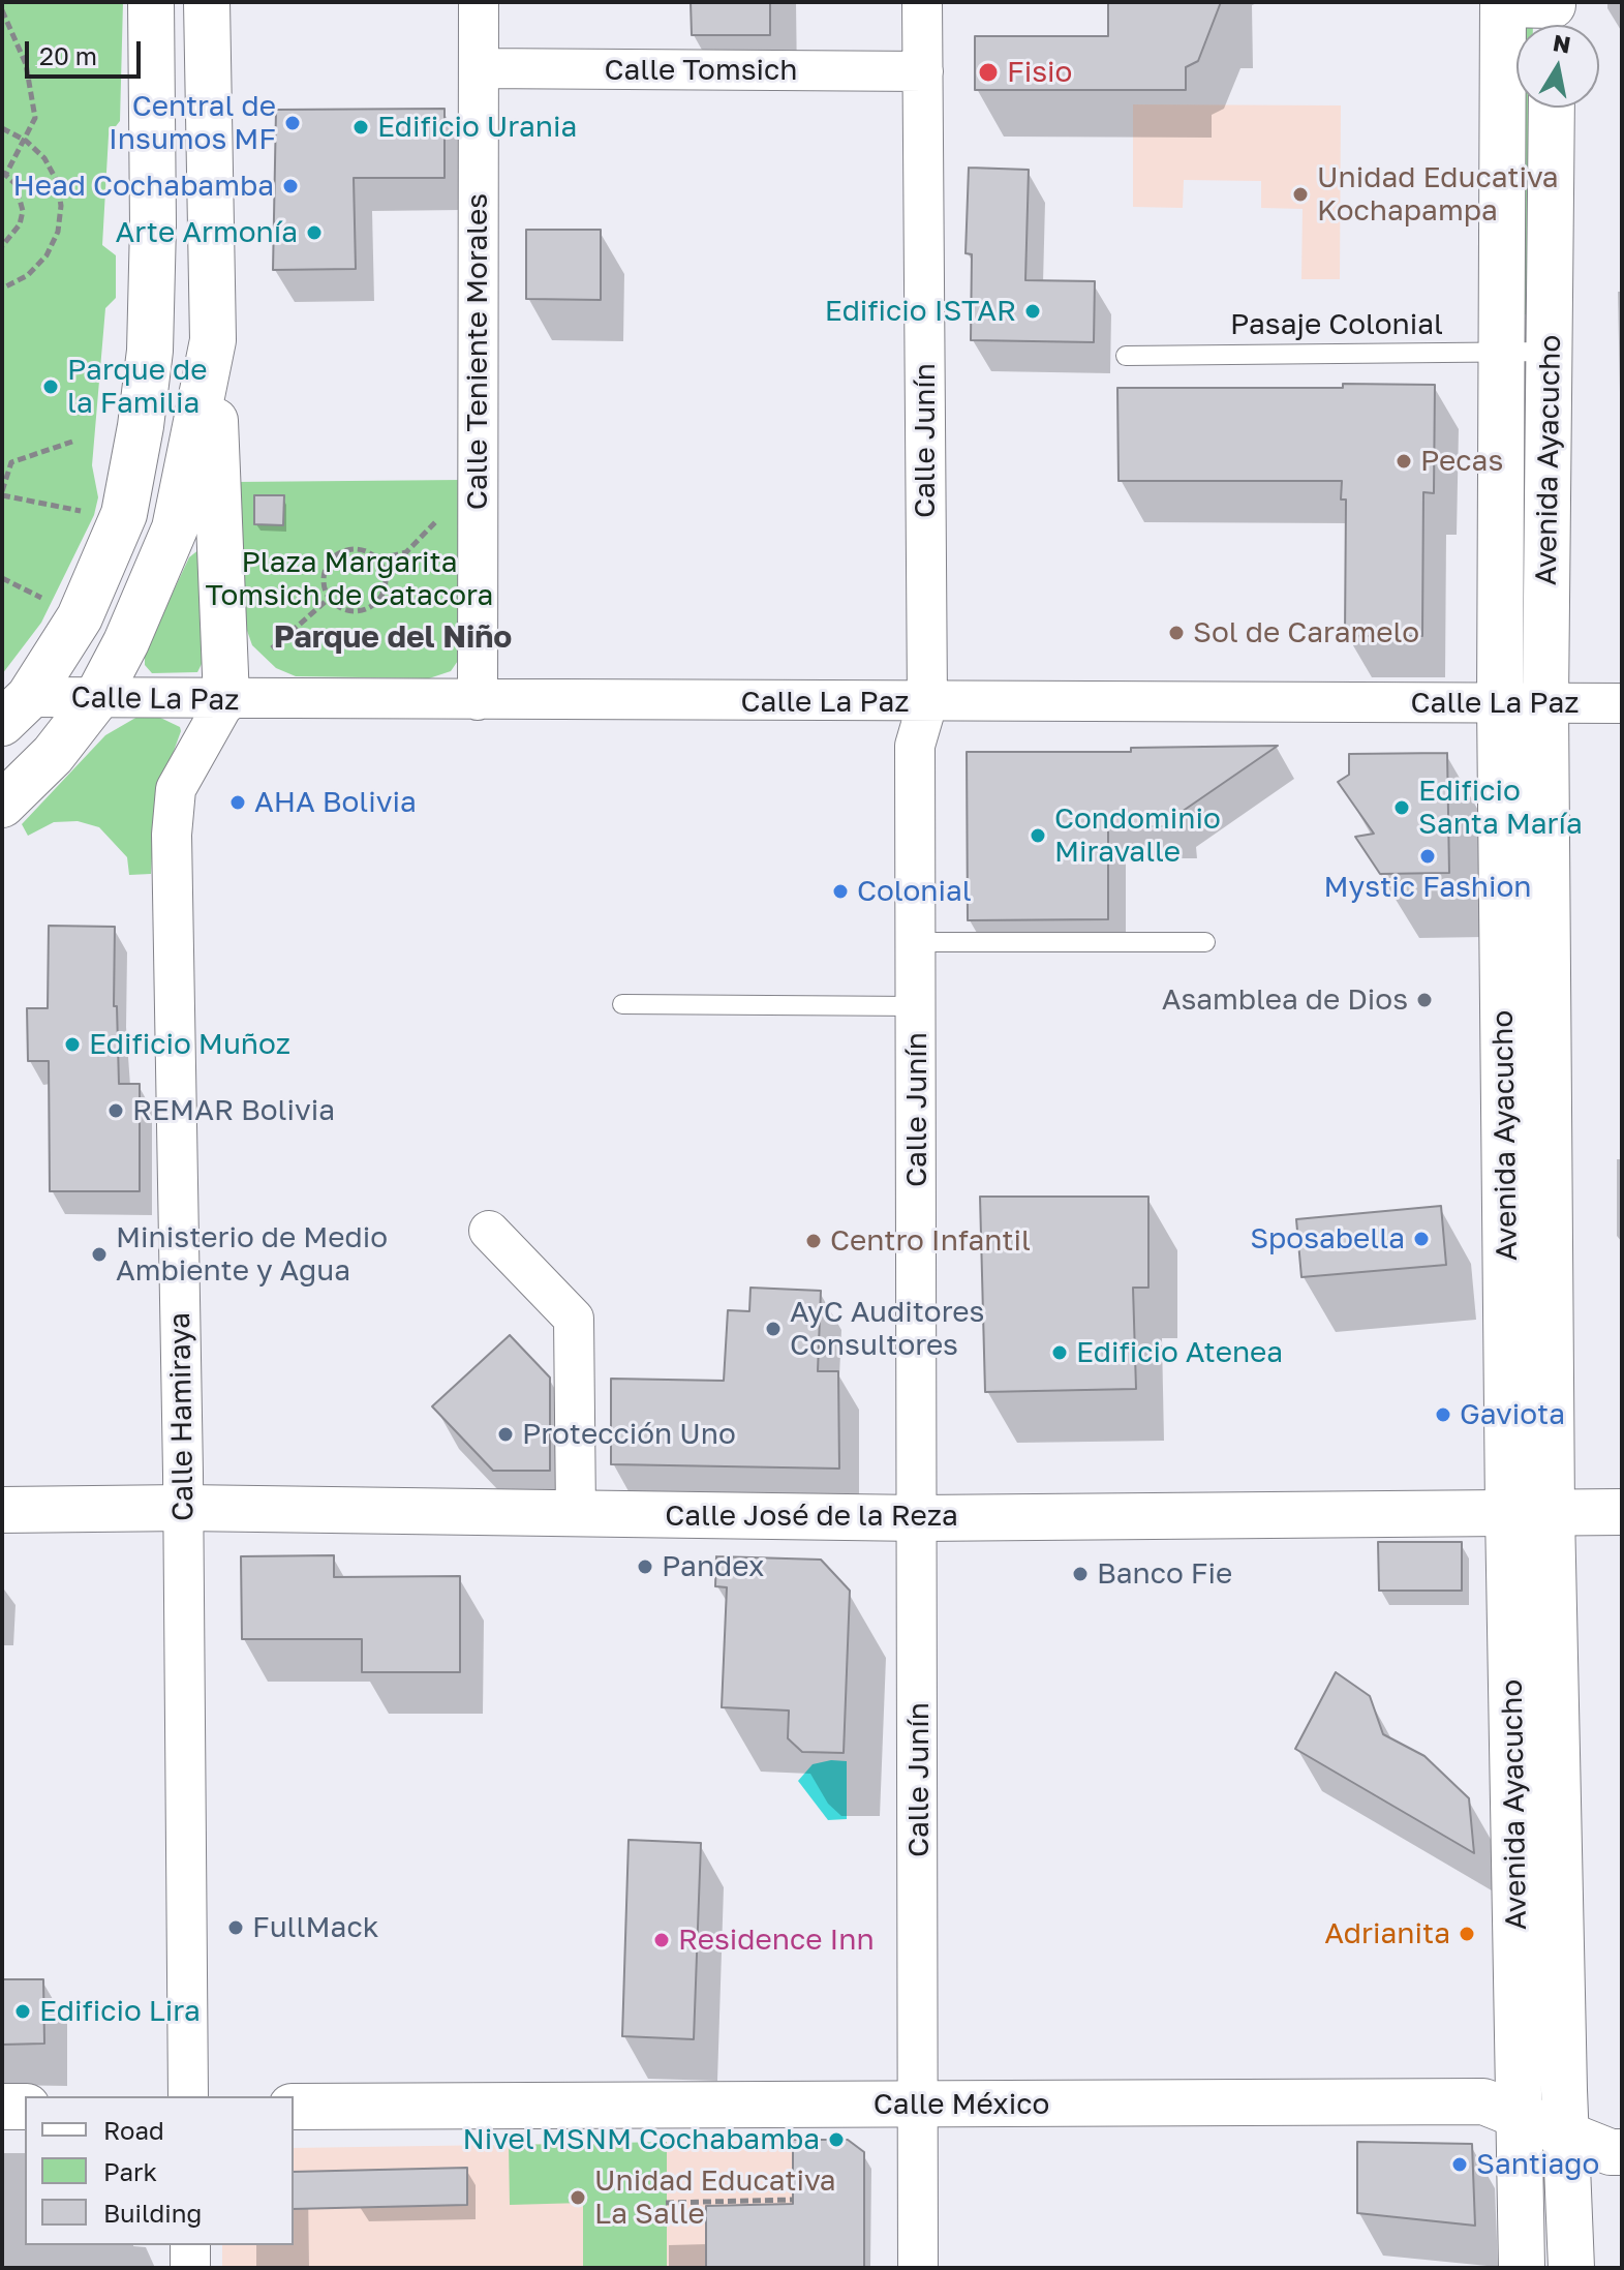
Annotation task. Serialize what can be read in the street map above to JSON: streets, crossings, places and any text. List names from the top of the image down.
{
  "streets": {
    "main road": ["Avenida Ayacucho", "Calle José de la Reza", "Calle México"],
    "street": [
      "Calle Tomsich",
      "Calle Teniente Morales",
      "Calle Junín",
      "Calle La Paz",
      "Calle Hamiraya"
    ],
    "lane": ["Pasaje Colonial"]
  },
  "crossings": [
    ["Calle Tomsich", "Calle Teniente Morales"],
    ["Calle Tomsich", "Calle Junín"],
    ["Pasaje Colonial", "Avenida Ayacucho"],
    ["Calle Teniente Morales", "Calle La Paz"],
    ["Calle Junín", "Calle La Paz"],
    ["Calle Junín", "Calle José de la Reza"],
    ["Calle Junín", "Calle México"],
    ["Avenida Ayacucho", "Calle La Paz"],
    ["Avenida Ayacucho", "Calle José de la Reza"],
    ["Avenida Ayacucho", "Calle México"],
    ["Calle La Paz", "Calle Hamiraya"],
    ["Calle Hamiraya", "Calle José de la Reza"]
  ],
  "districts": ["Parque del Niño"],
  "parks": ["Plaza Margarita Tomsich de Catacora"],
  "places": [
    "Fisio",
    "Central de Insumos MF",
    "Edificio Urania",
    "Head Cochabamba",
    "Unidad Educativa Kochapampa",
    "Arte Armonía",
    "Edificio ISTAR",
    "Parque de la Familia",
    "Pecas",
    "Sol de Caramelo",
    "AHA Bolivia",
    "Edificio Santa María",
    "Condominio Miravalle",
    "Mystic Fashion",
    "Colonial",
    "Asamblea de Dios",
    "Edificio Muñoz",
    "REMAR Bolivia",
    "Sposabella",
    "Centro Infantil",
    "Ministerio de Medio Ambiente y Agua",
    "AyC Auditores Consultores",
    "Edificio Atenea",
    "Gaviota",
    "Protección Uno",
    "Pandex",
    "Banco Fie",
    "FullMack",
    "Adrianita",
    "Residence Inn",
    "Edificio Lira",
    "Nivel MSNM Cochabamba",
    "Santiago",
    "Unidad Educativa La Salle"
  ],
  "legend": ["Road", "Park", "Building"],
  "scale_bar": "20 m",
  "north": "top"
}
